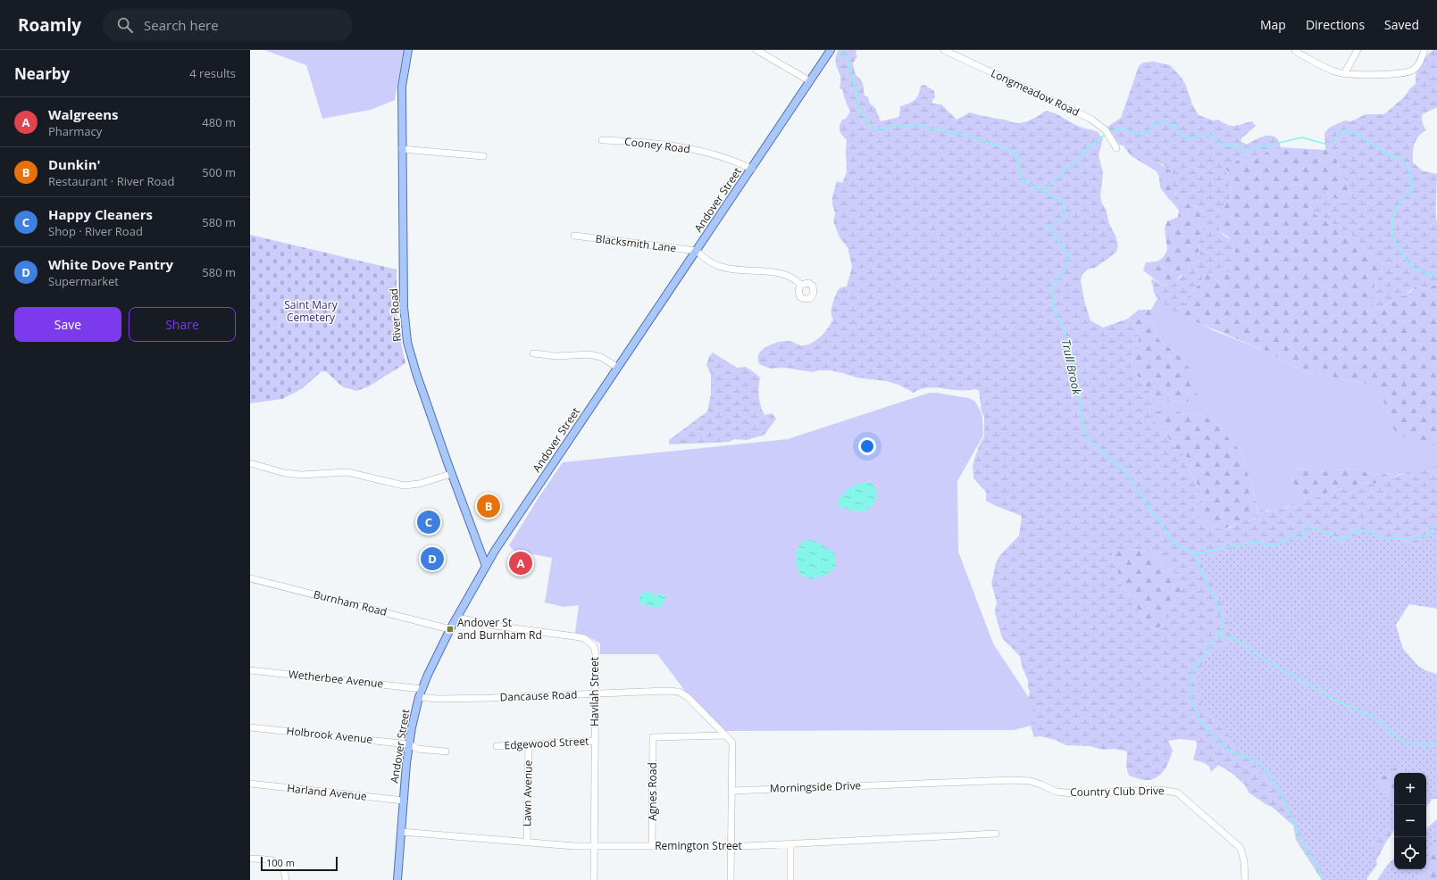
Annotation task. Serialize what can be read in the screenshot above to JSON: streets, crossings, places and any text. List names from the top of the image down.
{
  "streets": {
    "main road": ["Andover Street", "River Road"],
    "street": [
      "Longmeadow Road",
      "Cooney Road",
      "Blacksmith Lane",
      "Burnham Road",
      "Wetherbee Avenue",
      "Havilah Street",
      "Dancause Road",
      "Holbrook Avenue",
      "Edgewood Street",
      "Morningside Drive",
      "Agnes Road",
      "Country Club Drive",
      "Harland Avenue",
      "Lawn Avenue",
      "Remington Street"
    ]
  },
  "crossings": [
    ["Cooney Road", "Andover Street"],
    ["Andover Street", "Blacksmith Lane"],
    ["Andover Street", "River Road"],
    ["Andover Street", "Burnham Road"],
    ["Andover Street", "Wetherbee Avenue"],
    ["Andover Street", "Havilah Street"],
    ["Andover Street", "Dancause Road"],
    ["Andover Street", "Holbrook Avenue"],
    ["Andover Street", "Harland Avenue"],
    ["Andover Street", "Remington Street"],
    ["Havilah Street", "Dancause Road"],
    ["Havilah Street", "Edgewood Street"],
    ["Havilah Street", "Remington Street"],
    ["Dancause Road", "Agnes Road"],
    ["Edgewood Street", "Lawn Avenue"],
    ["Morningside Drive", "Country Club Drive"],
    ["Agnes Road", "Remington Street"],
    ["Lawn Avenue", "Remington Street"]
  ],
  "water": ["Trull Brook"],
  "parks": ["Saint Mary Cemetery"],
  "places": {
    "transit": ["Andover St and Burnham Rd"]
  },
  "scale_bar": "100 m",
  "page": {
    "header": "Roamly",
    "search": "Search here",
    "nav": ["Map", "Directions", "Saved"],
    "heading": ["Nearby", "4 results"],
    "list": [
      {
        "mark": "A",
        "name": "Walgreens",
        "note": "Pharmacy",
        "value": "480 m"
      },
      {
        "mark": "B",
        "name": "Dunkin'",
        "note": "Restaurant · River Road",
        "value": "500 m"
      },
      {
        "mark": "C",
        "name": "Happy Cleaners",
        "note": "Shop · River Road",
        "value": "580 m"
      },
      {
        "mark": "D",
        "name": "White Dove Pantry",
        "note": "Supermarket",
        "value": "580 m"
      }
    ],
    "buttons": ["Save", "Share"],
    "pins": [
      "B",
      "C",
      "D",
      "A"
    ],
    "map_buttons": ["+", "−"],
    "scale": "100 m"
  }
}
